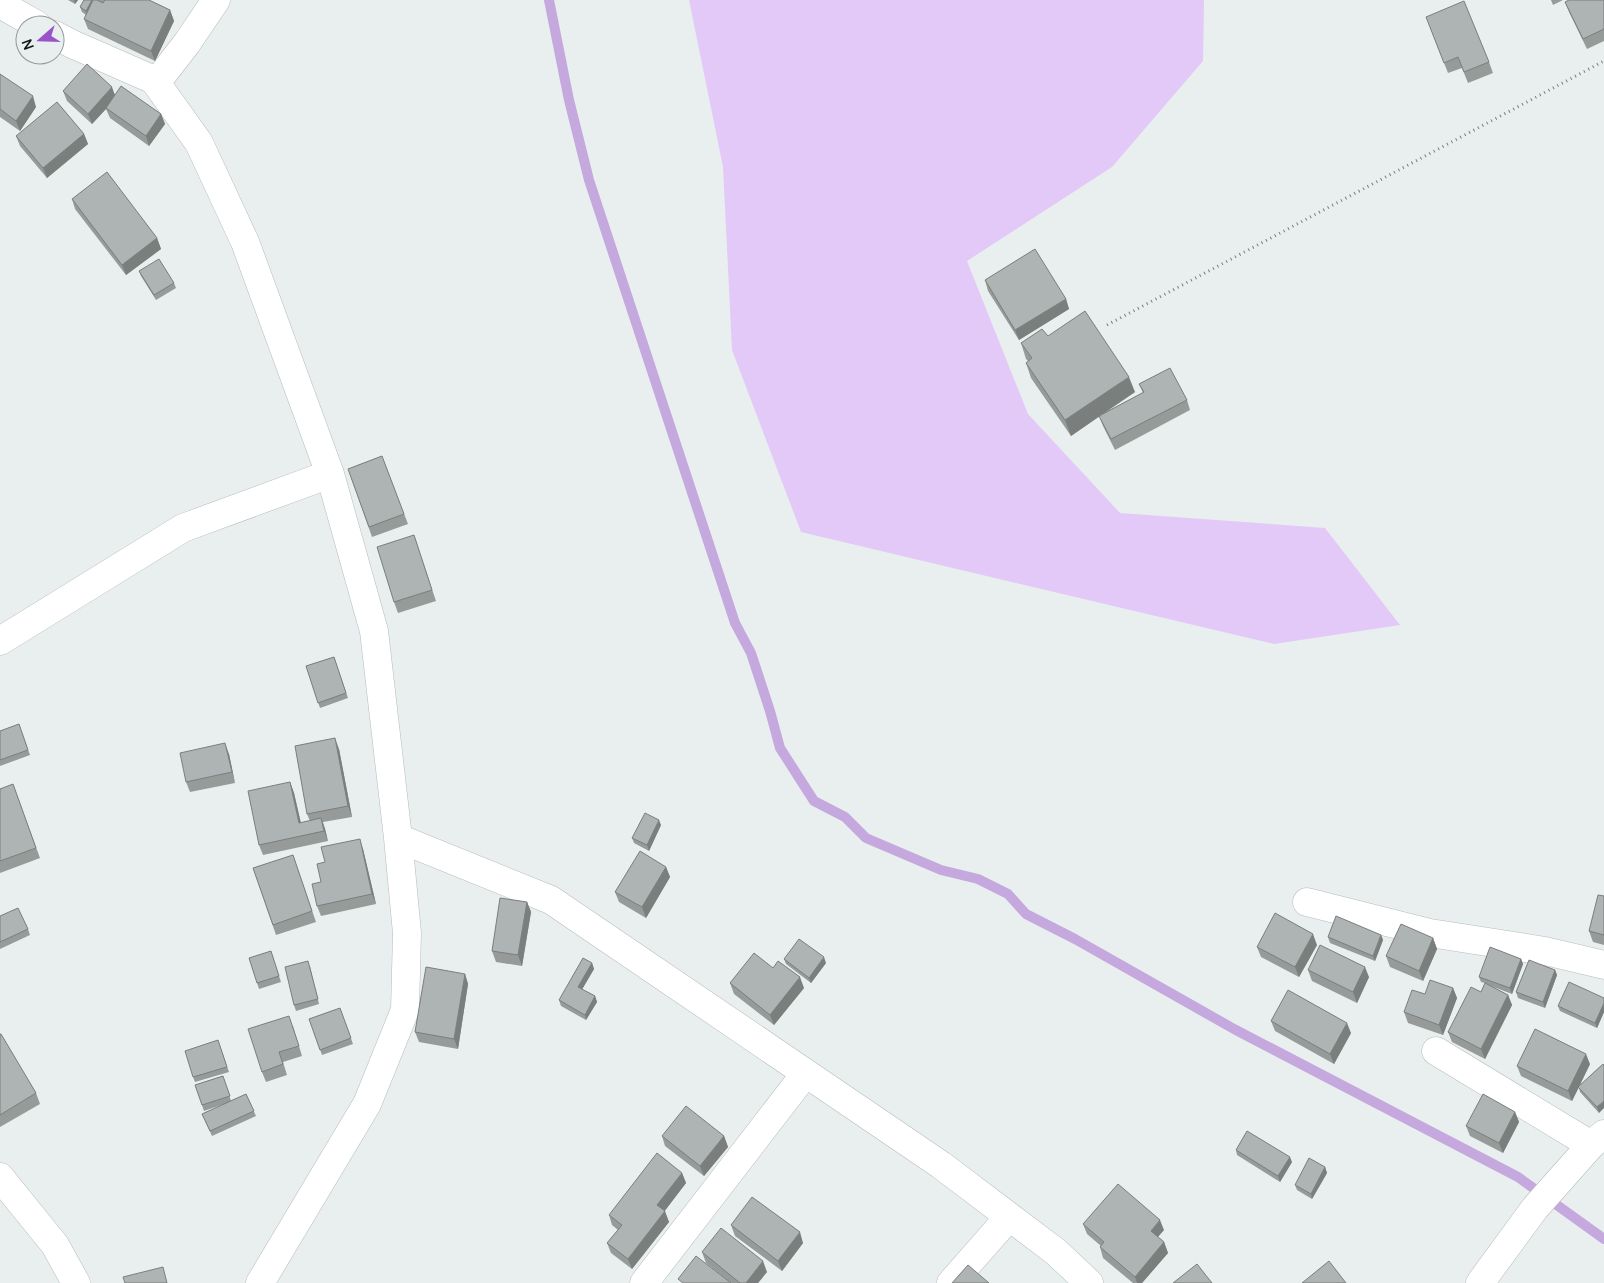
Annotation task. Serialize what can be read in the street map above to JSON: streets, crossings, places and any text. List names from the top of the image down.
{
  "north": "left"
}
